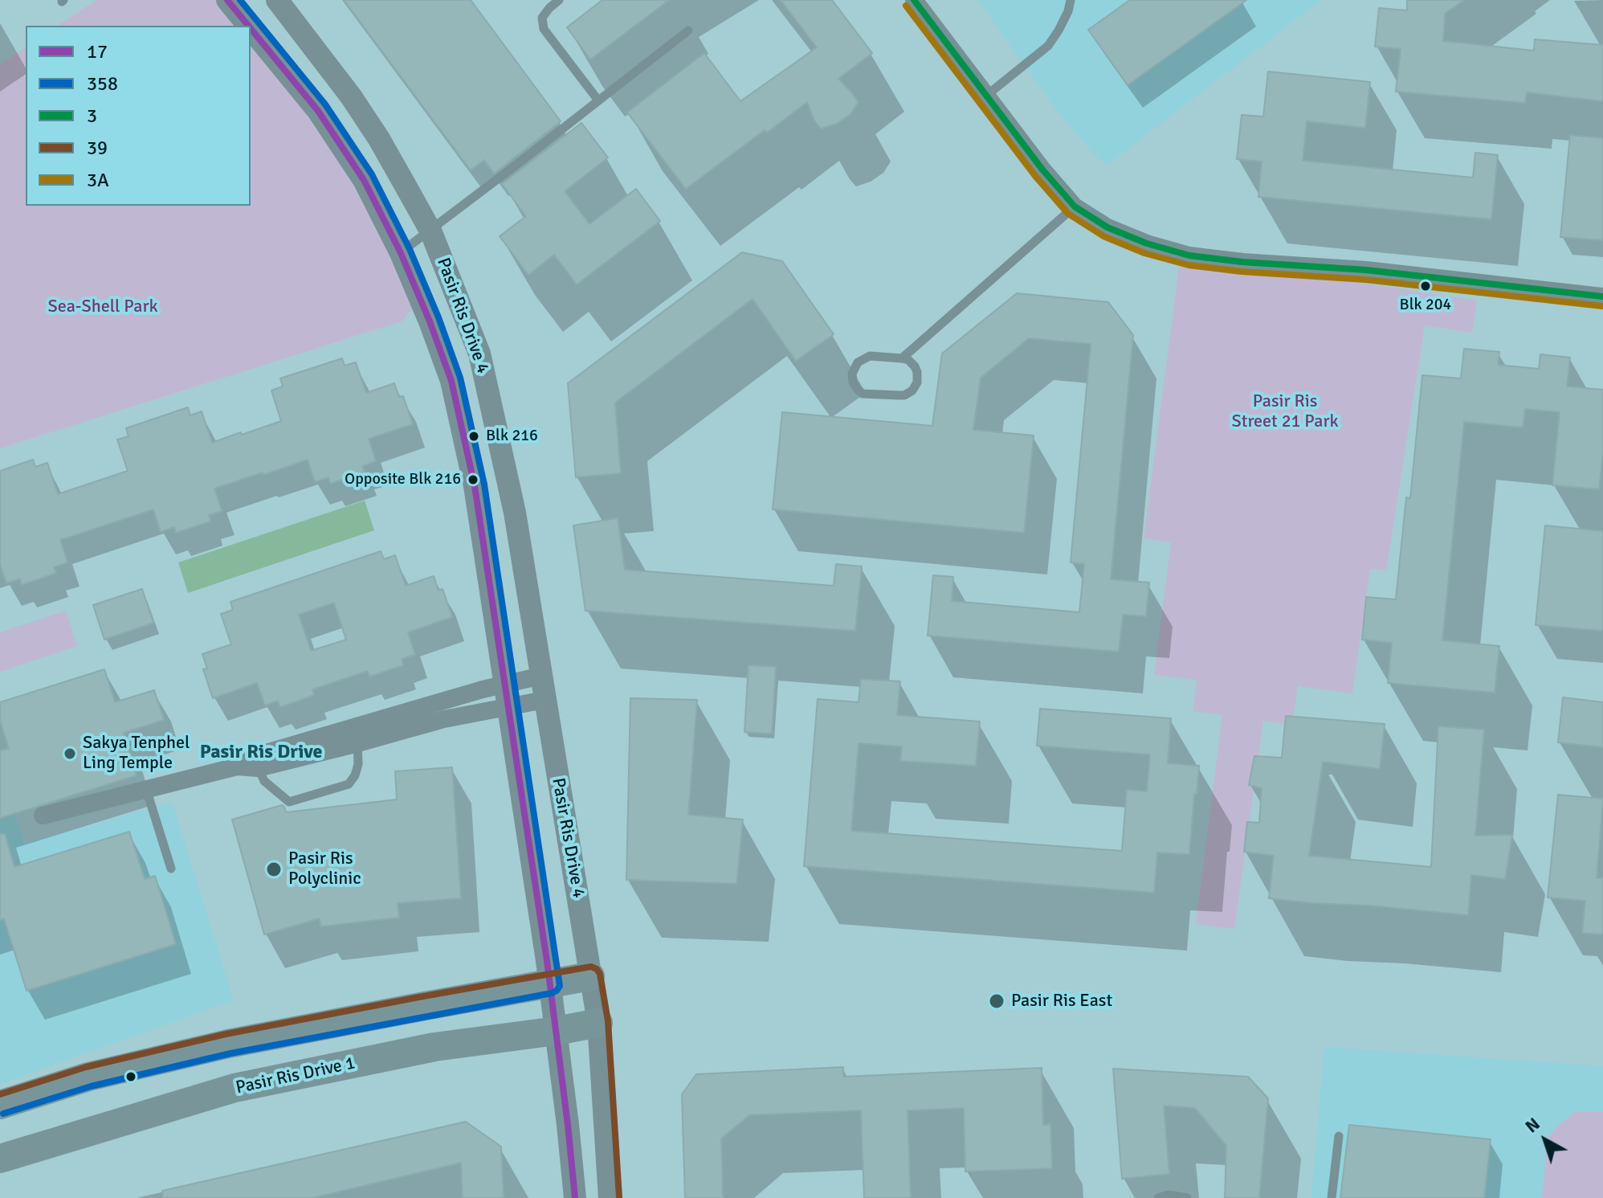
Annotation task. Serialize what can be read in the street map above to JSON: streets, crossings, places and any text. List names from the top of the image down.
{
  "streets": {
    "main road": ["Pasir Ris Drive 1"],
    "street": ["Pasir Ris Drive 4"]
  },
  "crossings": [
    ["Pasir Ris Drive 4", "Pasir Ris Drive 1"]
  ],
  "districts": ["Pasir Ris Drive"],
  "parks": ["Sea-Shell Park", "Pasir Ris Street 21 Park"],
  "places": [
    "Blk 204",
    "Blk 216",
    "Opposite Blk 216",
    "Sakya Tenphel Ling Temple",
    "Pasir Ris Polyclinic",
    "Pasir Ris East"
  ],
  "lines": [
    "transit line 17",
    "transit line 358",
    "transit line 3",
    "transit line 3A",
    "transit line 39"
  ],
  "legend": [
    "17",
    "358",
    "3",
    "39",
    "3A"
  ],
  "north": "top left"
}
